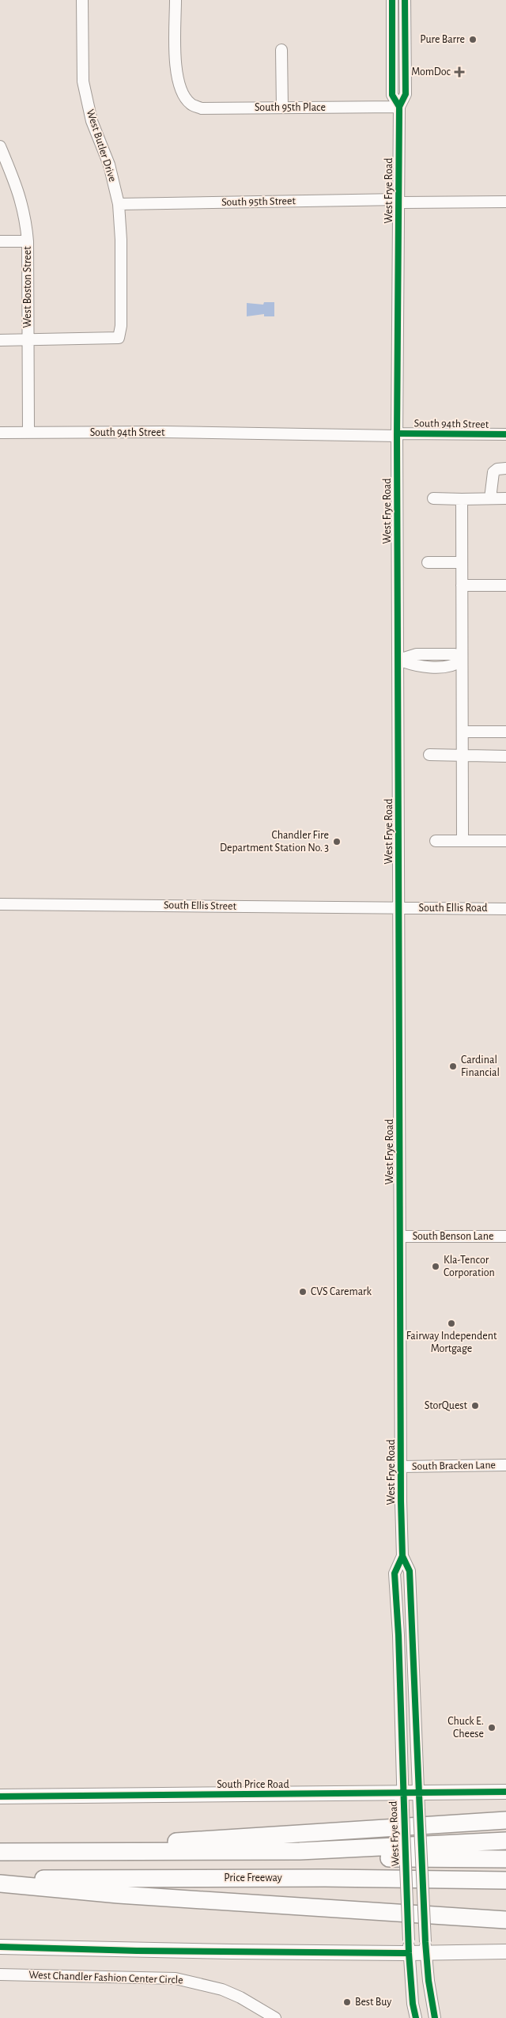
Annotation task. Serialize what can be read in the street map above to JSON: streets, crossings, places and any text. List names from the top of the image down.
{
  "streets": {
    "highway": ["Price Freeway"],
    "main road": ["South Price Road"],
    "street": [
      "South 95th Place",
      "West Butler Drive",
      "West Frye Road",
      "South 95th Street",
      "West Boston Street",
      "South 94th Street",
      "South Ellis Street",
      "South Ellis Road",
      "South Benson Lane",
      "South Bracken Lane",
      "West Chandler Fashion Center Circle"
    ]
  },
  "crossings": [
    ["South 95th Place", "West Frye Road"],
    ["West Butler Drive", "South 95th Street"],
    ["West Butler Drive", "West Boston Street"],
    ["West Frye Road", "South 95th Street"],
    ["West Frye Road", "South 94th Street"],
    ["West Frye Road", "South Ellis Street"],
    ["West Frye Road", "South Ellis Road"],
    ["West Frye Road", "South Benson Lane"],
    ["West Frye Road", "South Bracken Lane"],
    ["West Frye Road", "South Price Road"],
    ["West Boston Street", "South 94th Street"],
    ["South Ellis Street", "South Ellis Road"]
  ],
  "places": {
    "other": [
      "Pure Barre",
      "Chandler Fire Department Station No. 3",
      "Cardinal Financial",
      "Kla-Tencor Corporation",
      "CVS Caremark",
      "Fairway Independent Mortgage",
      "StorQuest",
      "Chuck E. Cheese",
      "Best Buy"
    ],
    "health": ["MomDoc"]
  }
}
